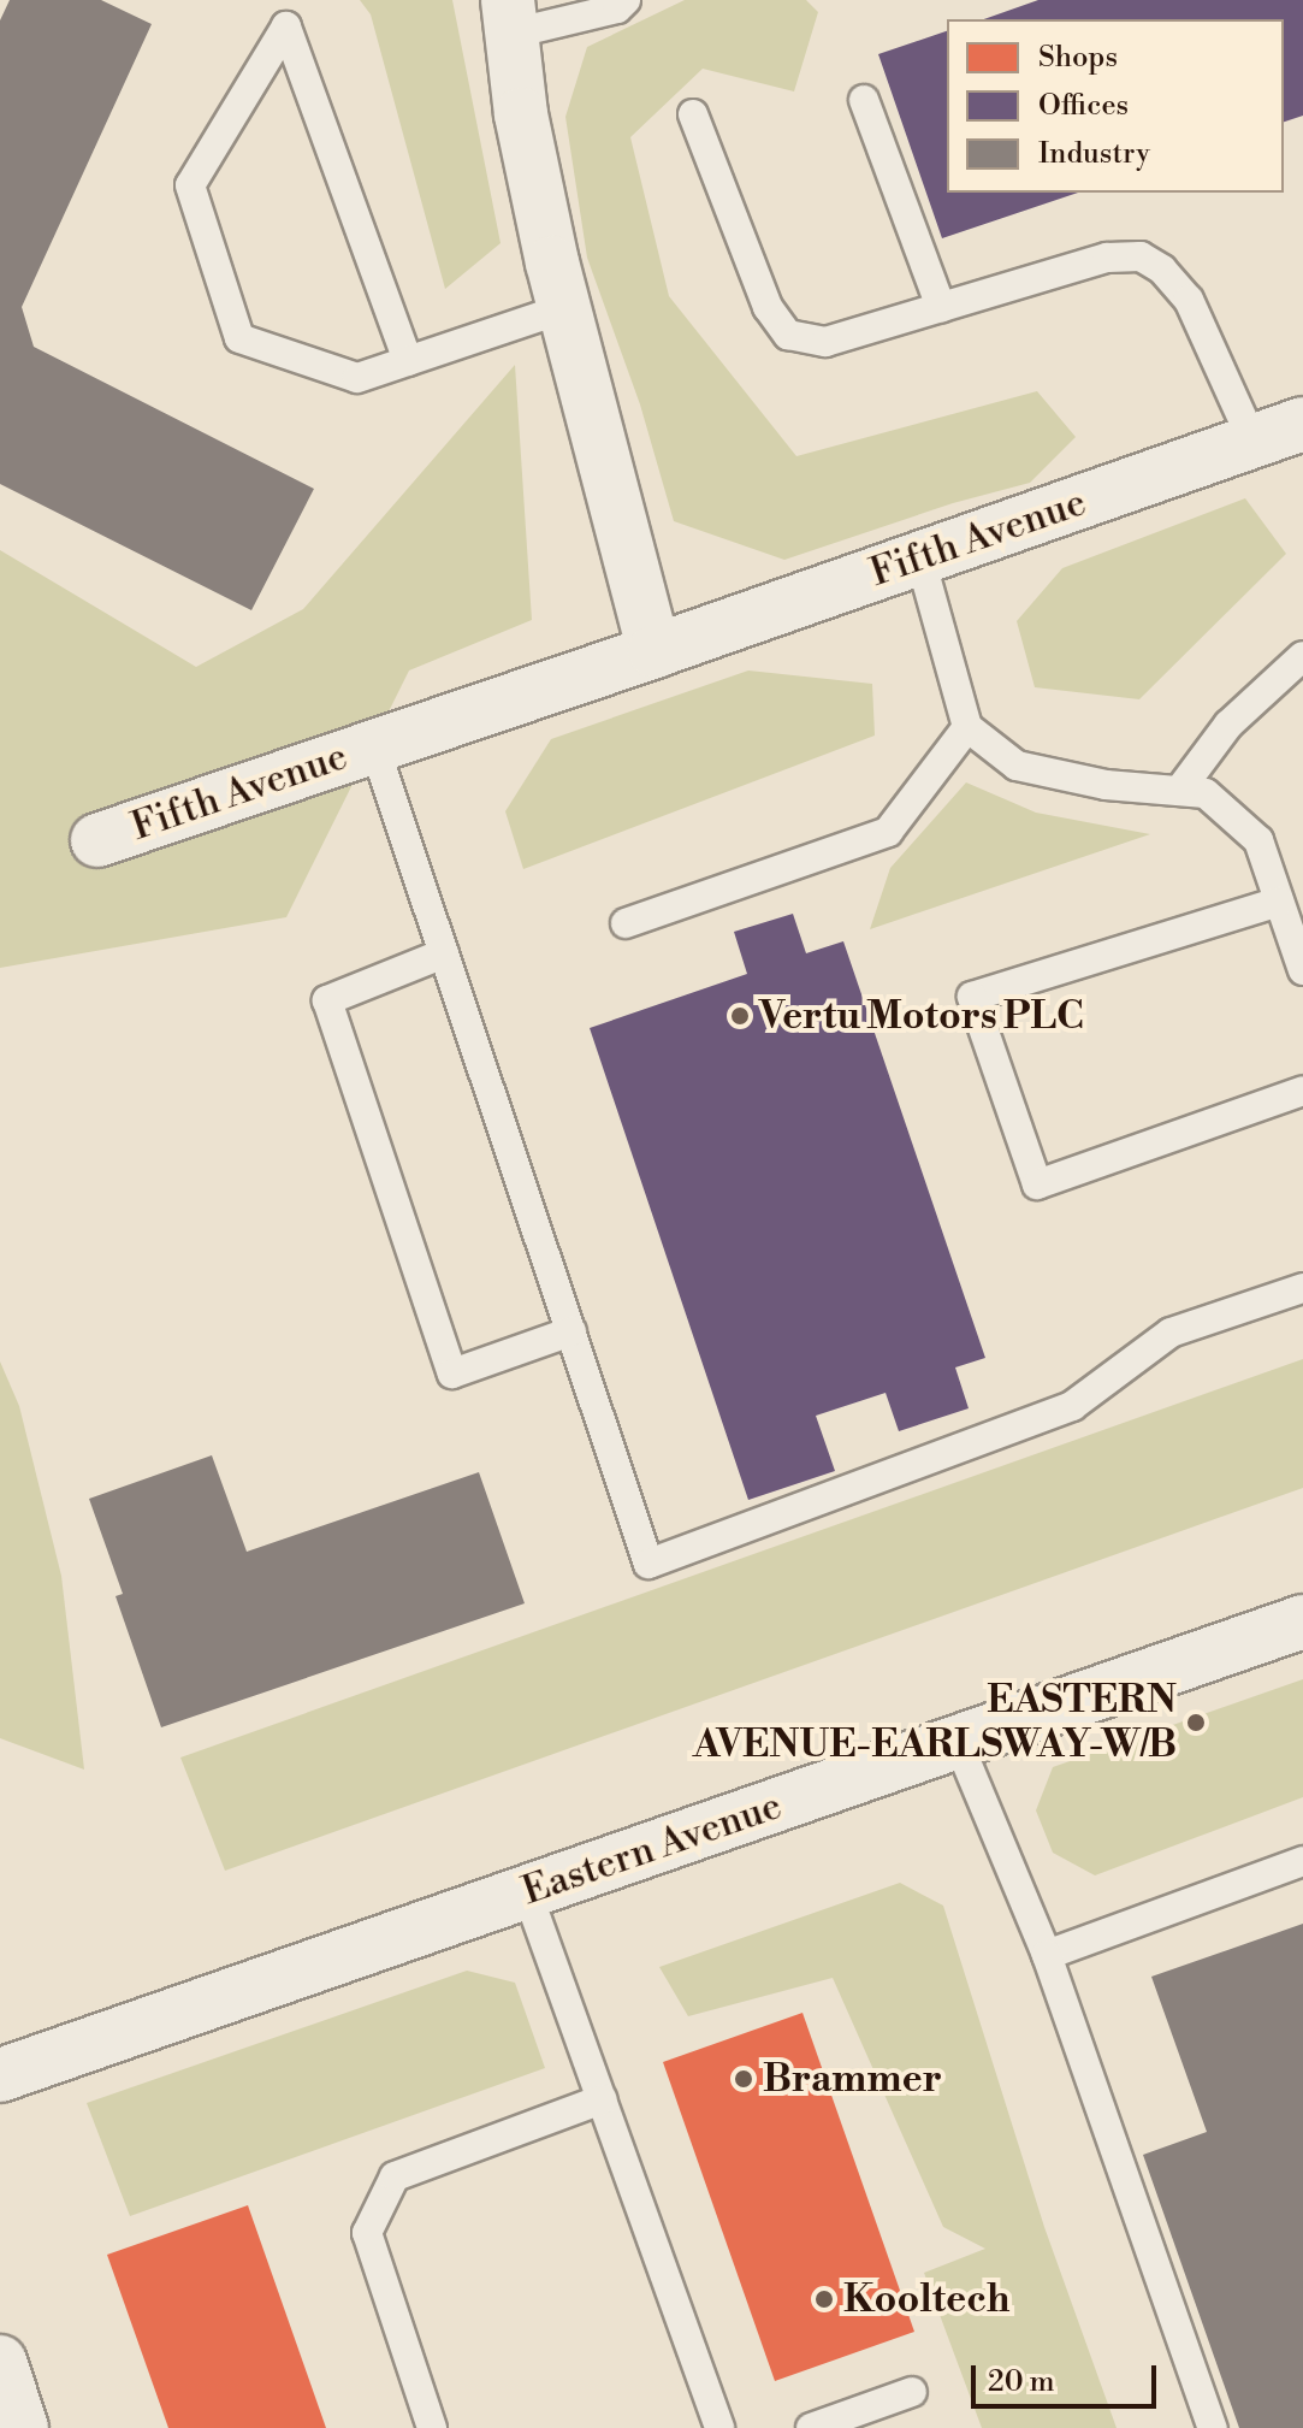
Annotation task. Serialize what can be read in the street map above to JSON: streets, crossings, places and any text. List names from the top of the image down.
{
  "streets": {
    "street": ["Fifth Avenue", "Eastern Avenue"]
  },
  "places": [
    "Vertu Motors PLC",
    "EASTERN AVENUE-EARLSWAY-W/B",
    "Brammer",
    "Kooltech"
  ],
  "legend": ["Shops", "Offices", "Industry"],
  "scale_bar": "20 m"
}
